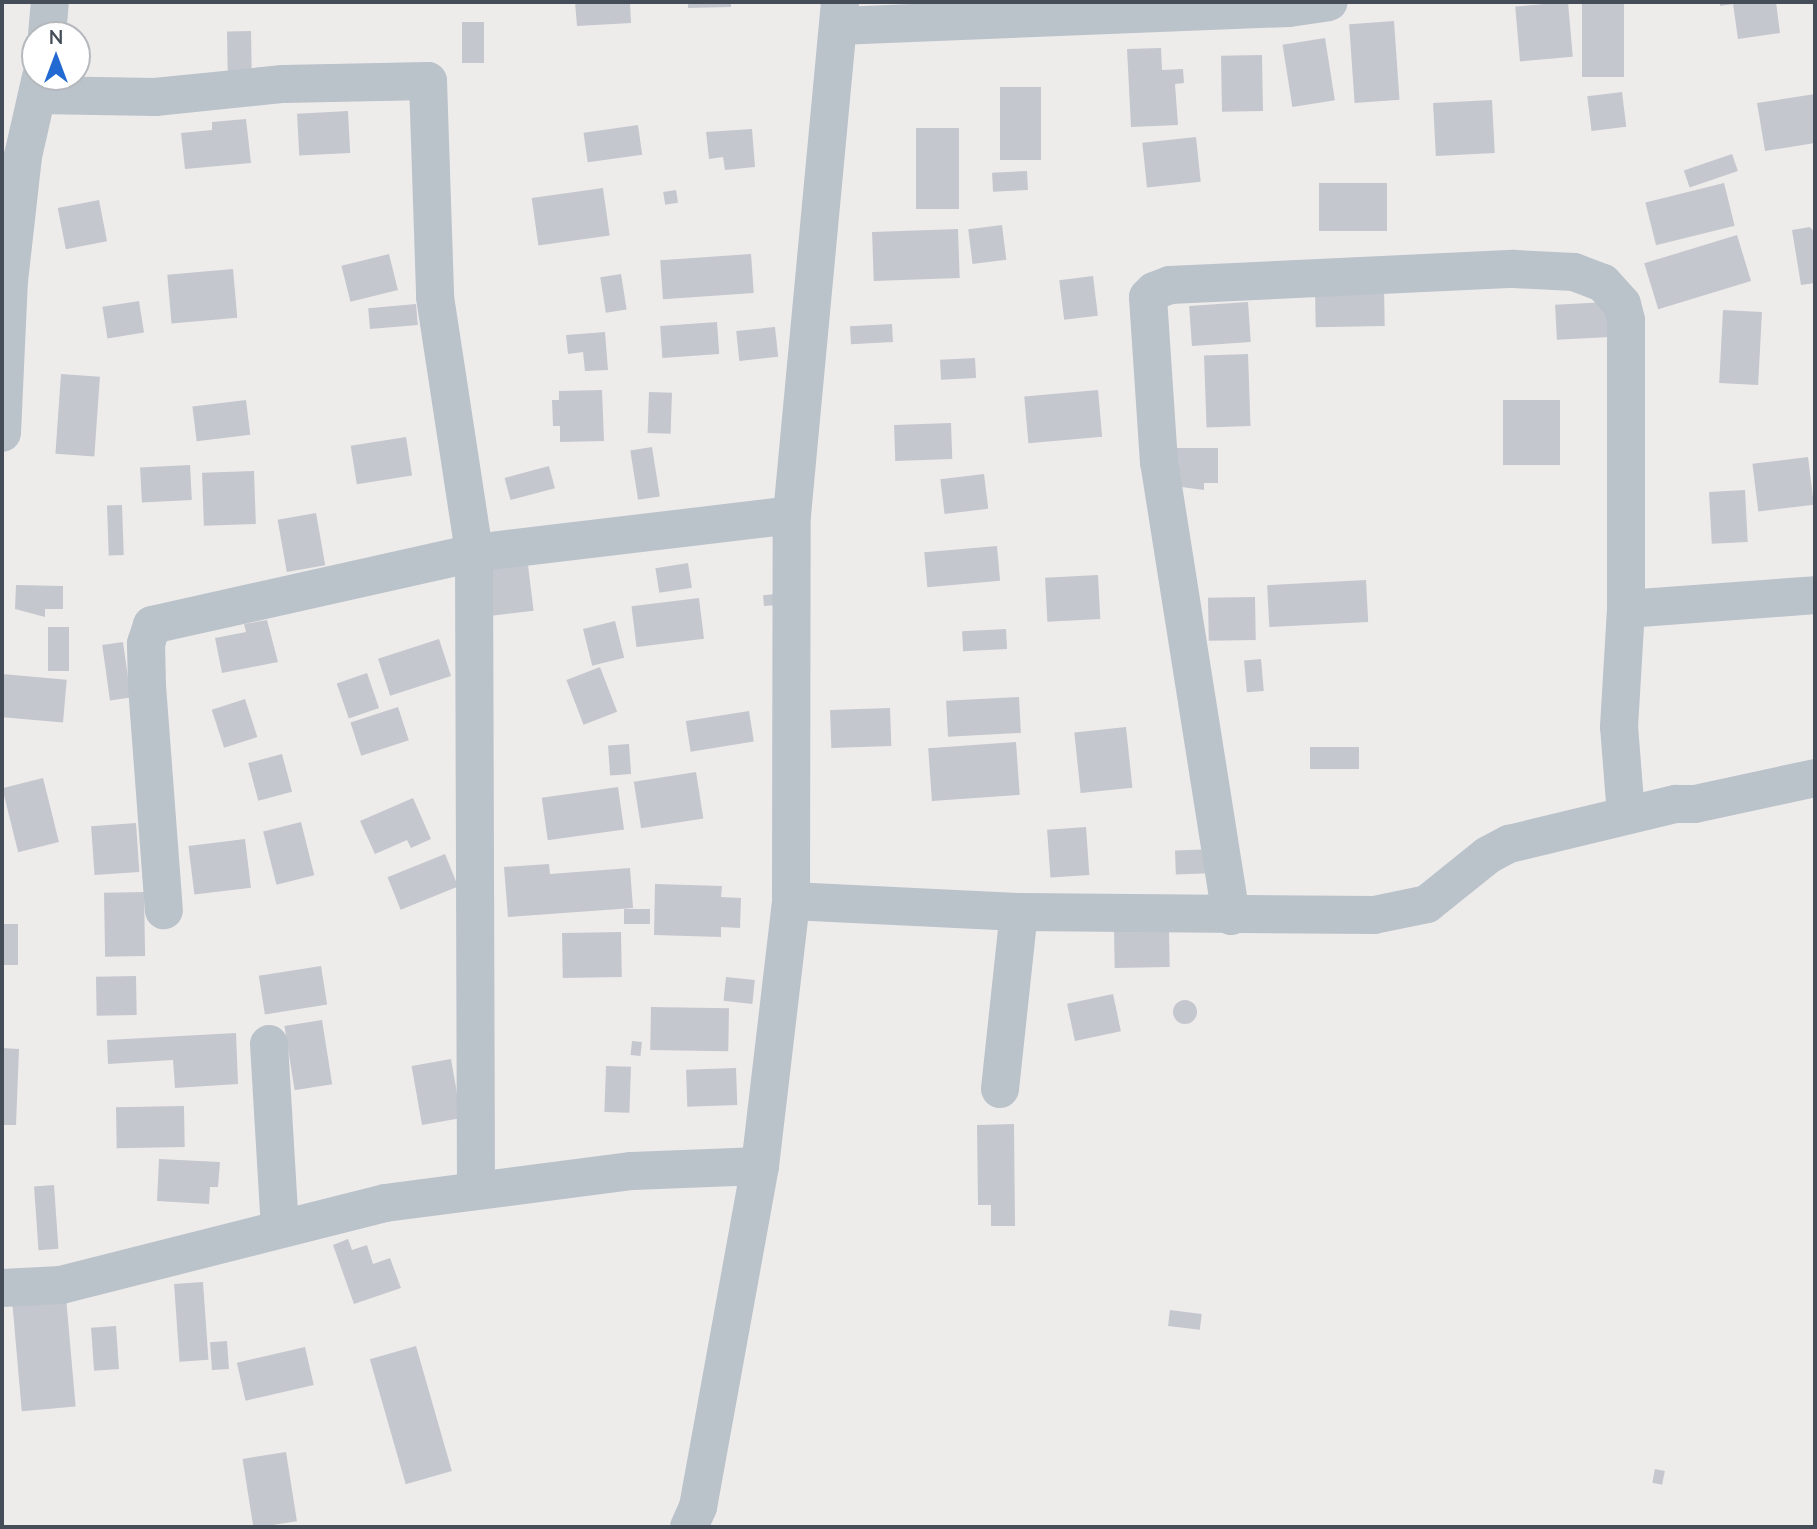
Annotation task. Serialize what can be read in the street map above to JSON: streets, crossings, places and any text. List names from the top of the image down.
{
  "north": "top"
}
